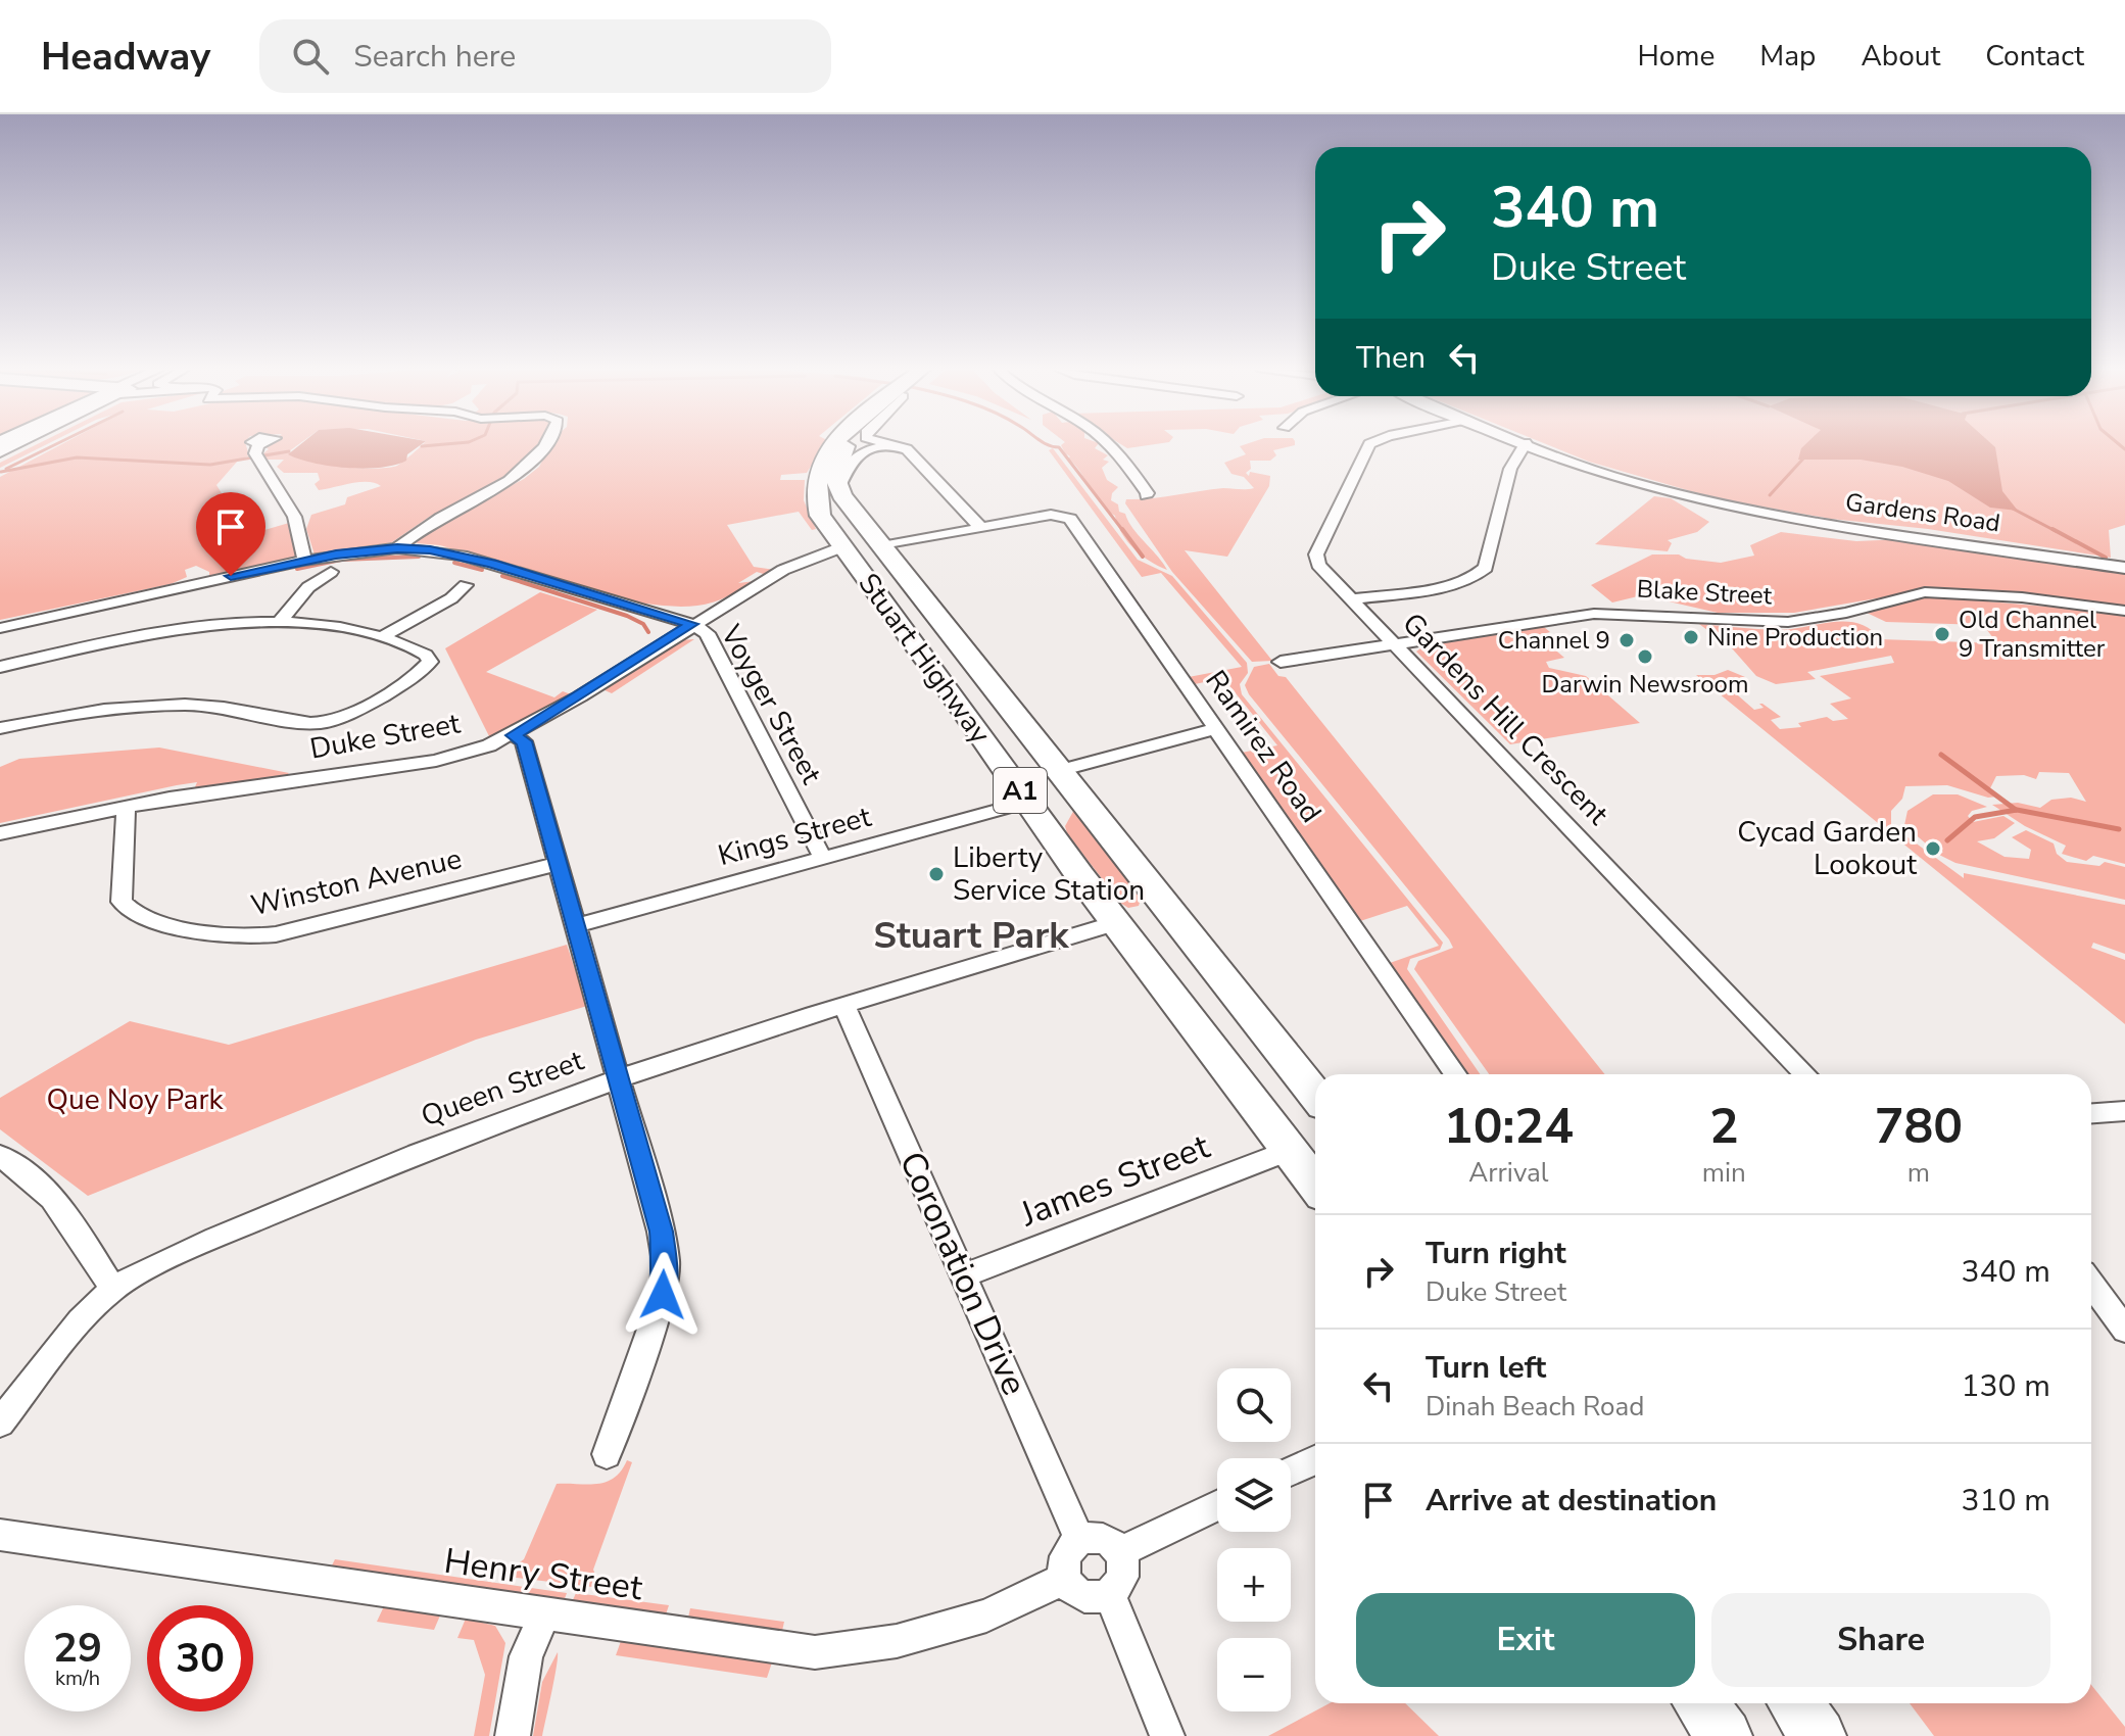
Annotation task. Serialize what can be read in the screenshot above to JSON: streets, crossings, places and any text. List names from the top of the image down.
{
  "streets": {
    "highway": ["Stuart Highway", "A1"],
    "street": [
      "Gardens Road",
      "Blake Street",
      "Voyger Street",
      "Gardens Hill Crescent",
      "Duke Street",
      "Ramirez Road",
      "Kings Street",
      "Winston Avenue",
      "Queen Street",
      "James Street",
      "Coronation Drive",
      "Henry Street"
    ]
  },
  "crossings": [
    ["Blake Street", "Gardens Hill Crescent"],
    ["Stuart Highway", "Duke Street"],
    ["Stuart Highway", "Kings Street"],
    ["Stuart Highway", "Queen Street"],
    ["Stuart Highway", "James Street"],
    ["Voyger Street", "Duke Street"],
    ["Voyger Street", "Kings Street"],
    ["Duke Street", "Winston Avenue"],
    ["Queen Street", "Coronation Drive"],
    ["James Street", "Coronation Drive"],
    ["Coronation Drive", "Henry Street"]
  ],
  "districts": ["Stuart Park"],
  "parks": ["Que Noy Park"],
  "places": [
    "Old Channel 9 Transmitter",
    "Nine Production",
    "Channel 9",
    "Darwin Newsroom",
    "Cycad Garden Lookout",
    "Liberty Service Station"
  ],
  "page": {
    "header": "Headway",
    "search": "Search here",
    "nav": [
      "Home",
      "Map",
      "About",
      "Contact"
    ],
    "turn": ["340 m", "Duke Street"],
    "then": "Then",
    "eta": [
      "10:24",
      "Arrival",
      "2",
      "min",
      "780",
      "m"
    ],
    "list": [
      {
        "name": "Turn right",
        "note": "Duke Street",
        "value": "340 m"
      },
      {
        "name": "Turn left",
        "note": "Dinah Beach Road",
        "value": "130 m"
      },
      {
        "name": "Arrive at destination",
        "value": "310 m"
      }
    ],
    "map_buttons": ["+", "−"],
    "buttons": ["Exit", "Share"],
    "speed": "29 km/h",
    "limit": "30"
  }
}
